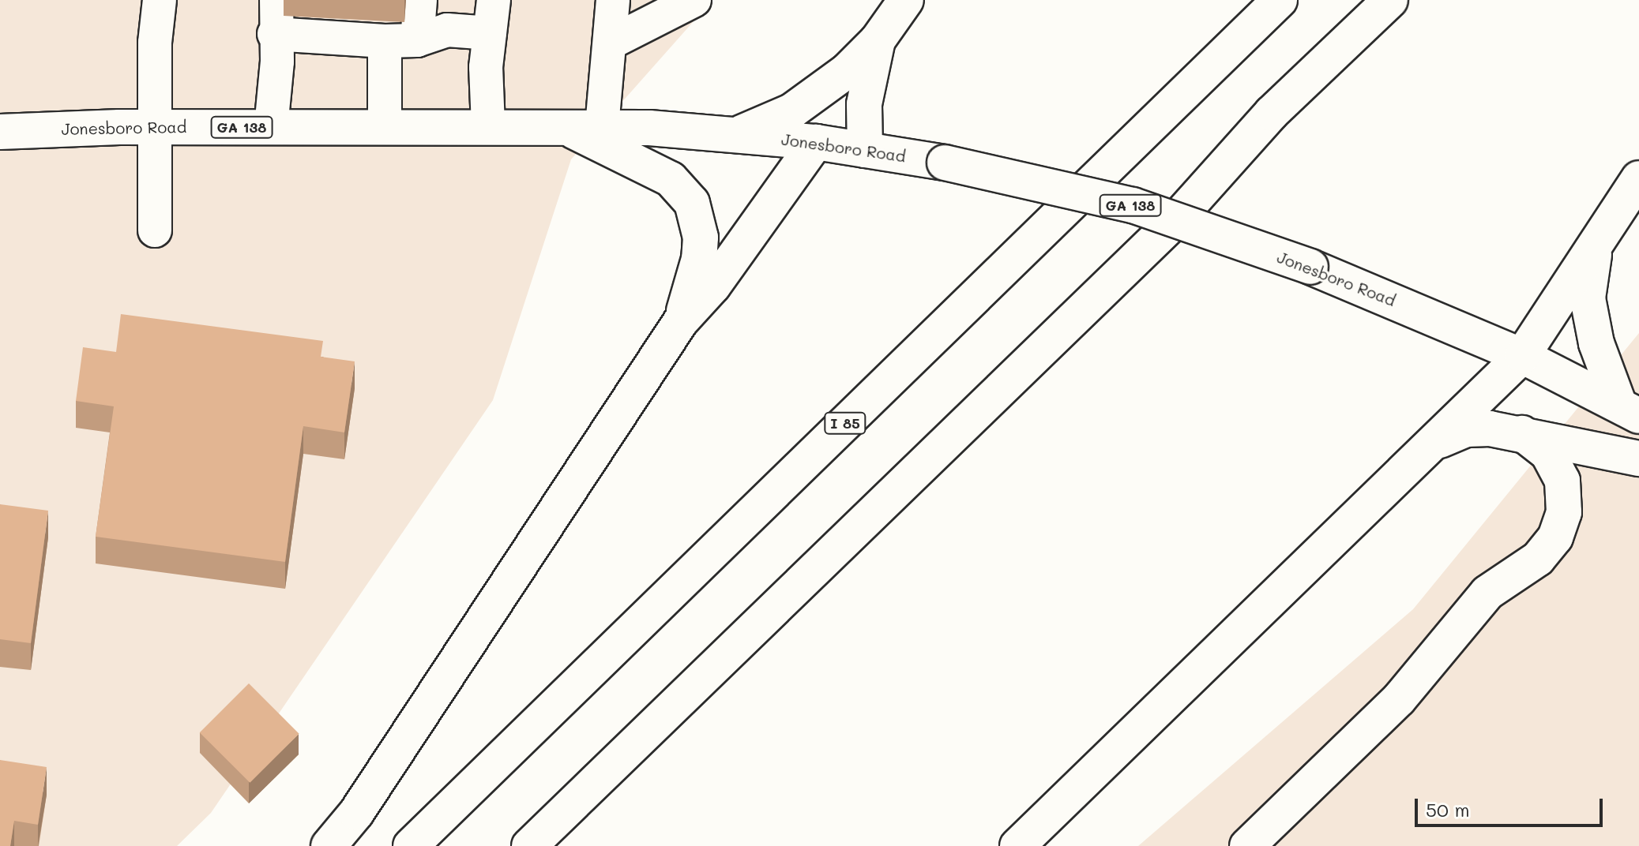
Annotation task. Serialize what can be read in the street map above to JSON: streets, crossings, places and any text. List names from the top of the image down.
{
  "streets": {
    "main road": ["GA 138", "Jonesboro Road", "I 85"]
  },
  "scale_bar": "50 m"
}
